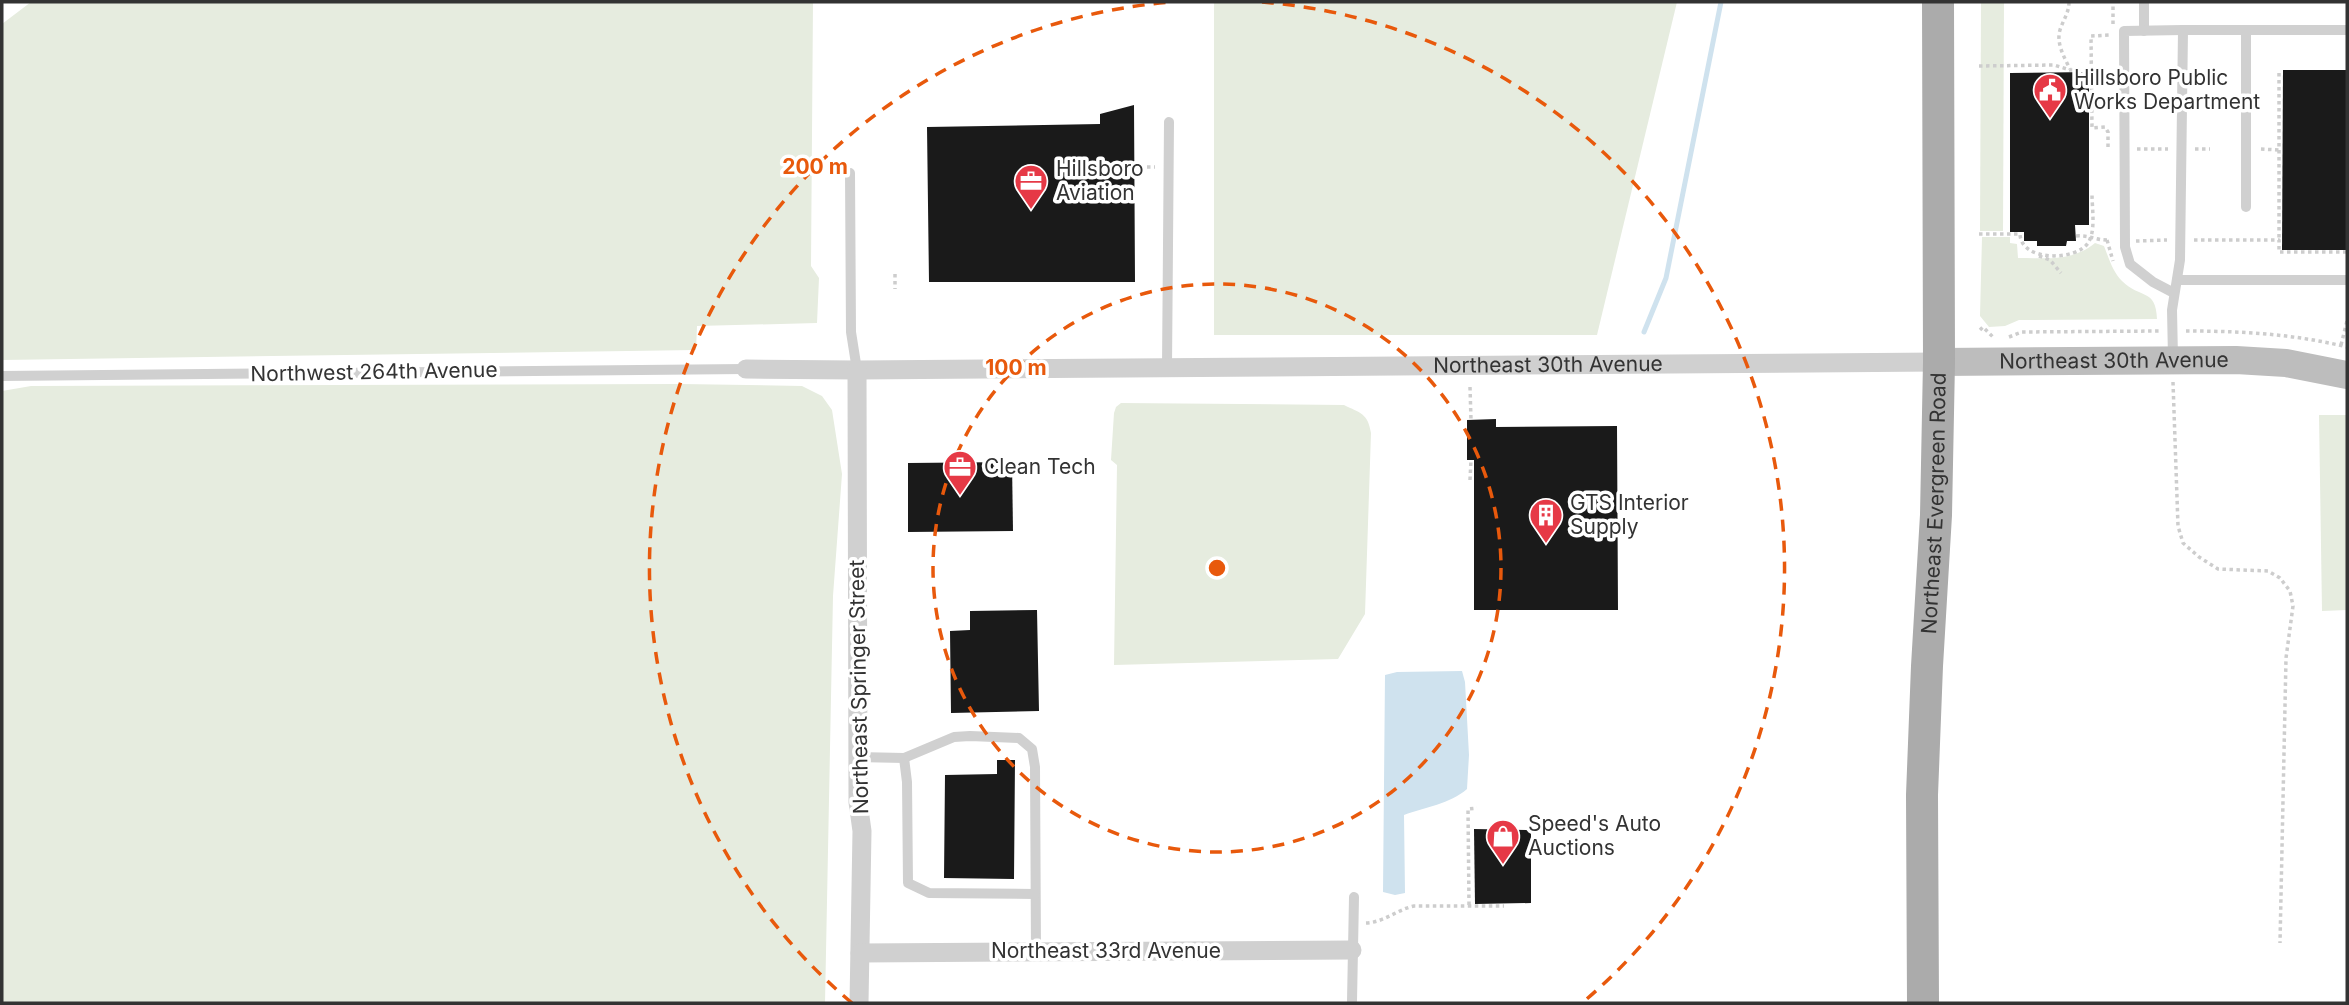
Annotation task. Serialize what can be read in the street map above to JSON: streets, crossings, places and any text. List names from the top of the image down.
{
  "streets": {
    "main road": ["Northeast Evergreen Road"],
    "street": ["Northeast 30th Avenue", "Northeast Springer Street", "Northeast 33rd Avenue"],
    "lane": ["Northwest 264th Avenue"]
  },
  "crossings": [
    ["Northeast 30th Avenue", "Northwest 264th Avenue"],
    ["Northeast 30th Avenue", "Northeast Evergreen Road"],
    ["Northeast 30th Avenue", "Northeast Springer Street"],
    ["Northeast Springer Street", "Northeast 33rd Avenue"]
  ],
  "places": {
    "public building": ["Hillsboro Public Works Department"],
    "office": ["Hillsboro Aviation", "Clean Tech"],
    "building": ["GTS Interior Supply"],
    "shop": ["Speed's Auto Auctions"]
  },
  "rings": ["200 m", "100 m"]
}
